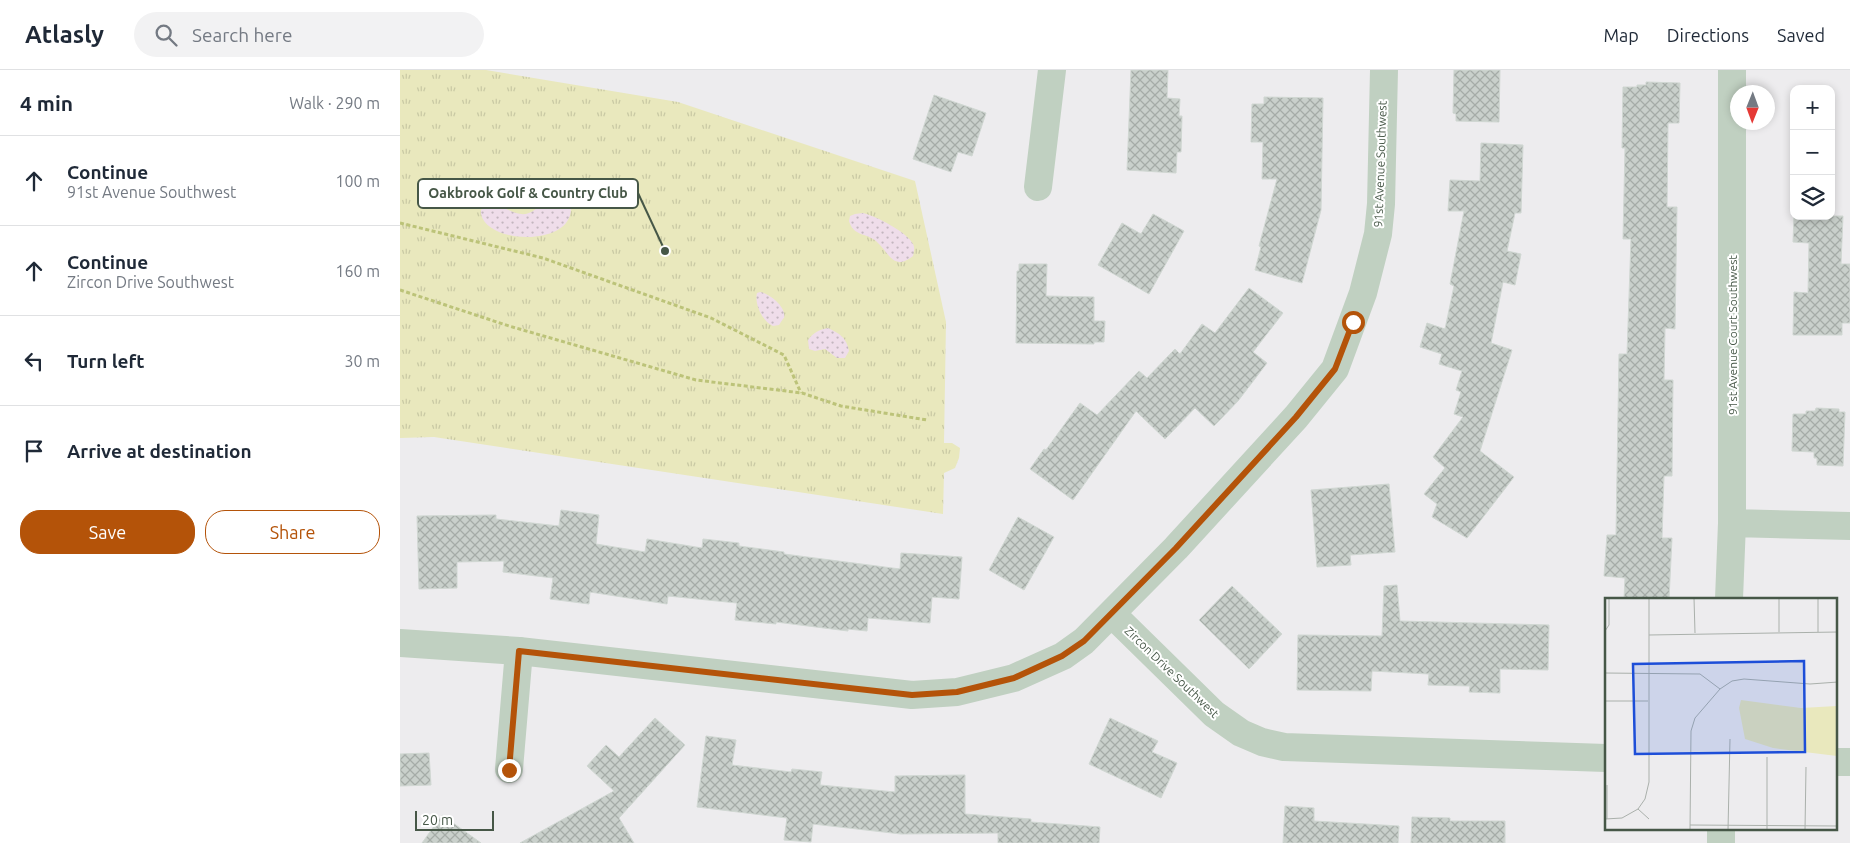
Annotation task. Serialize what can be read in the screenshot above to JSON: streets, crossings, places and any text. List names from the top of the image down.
{
  "streets": {
    "street": ["91st Avenue Southwest", "91st Avenue Court Southwest", "Zircon Drive Southwest"]
  },
  "crossings": [
    ["91st Avenue Southwest", "Zircon Drive Southwest"]
  ],
  "places": ["Oakbrook Golf & Country Club"],
  "scale_bar": "20 m",
  "north": "bottom",
  "page": {
    "header": "Atlasly",
    "search": "Search here",
    "nav": ["Map", "Directions", "Saved"],
    "heading": ["4 min", "Walk · 290 m"],
    "map_buttons": ["+", "−"],
    "list": [
      ["Continue", "91st Avenue Southwest", "100 m"],
      ["Continue", "Zircon Drive Southwest", "160 m"],
      ["Turn left", "30 m"],
      "Arrive at destination"
    ],
    "buttons": ["Save", "Share"],
    "scale": "20 m"
  }
}
